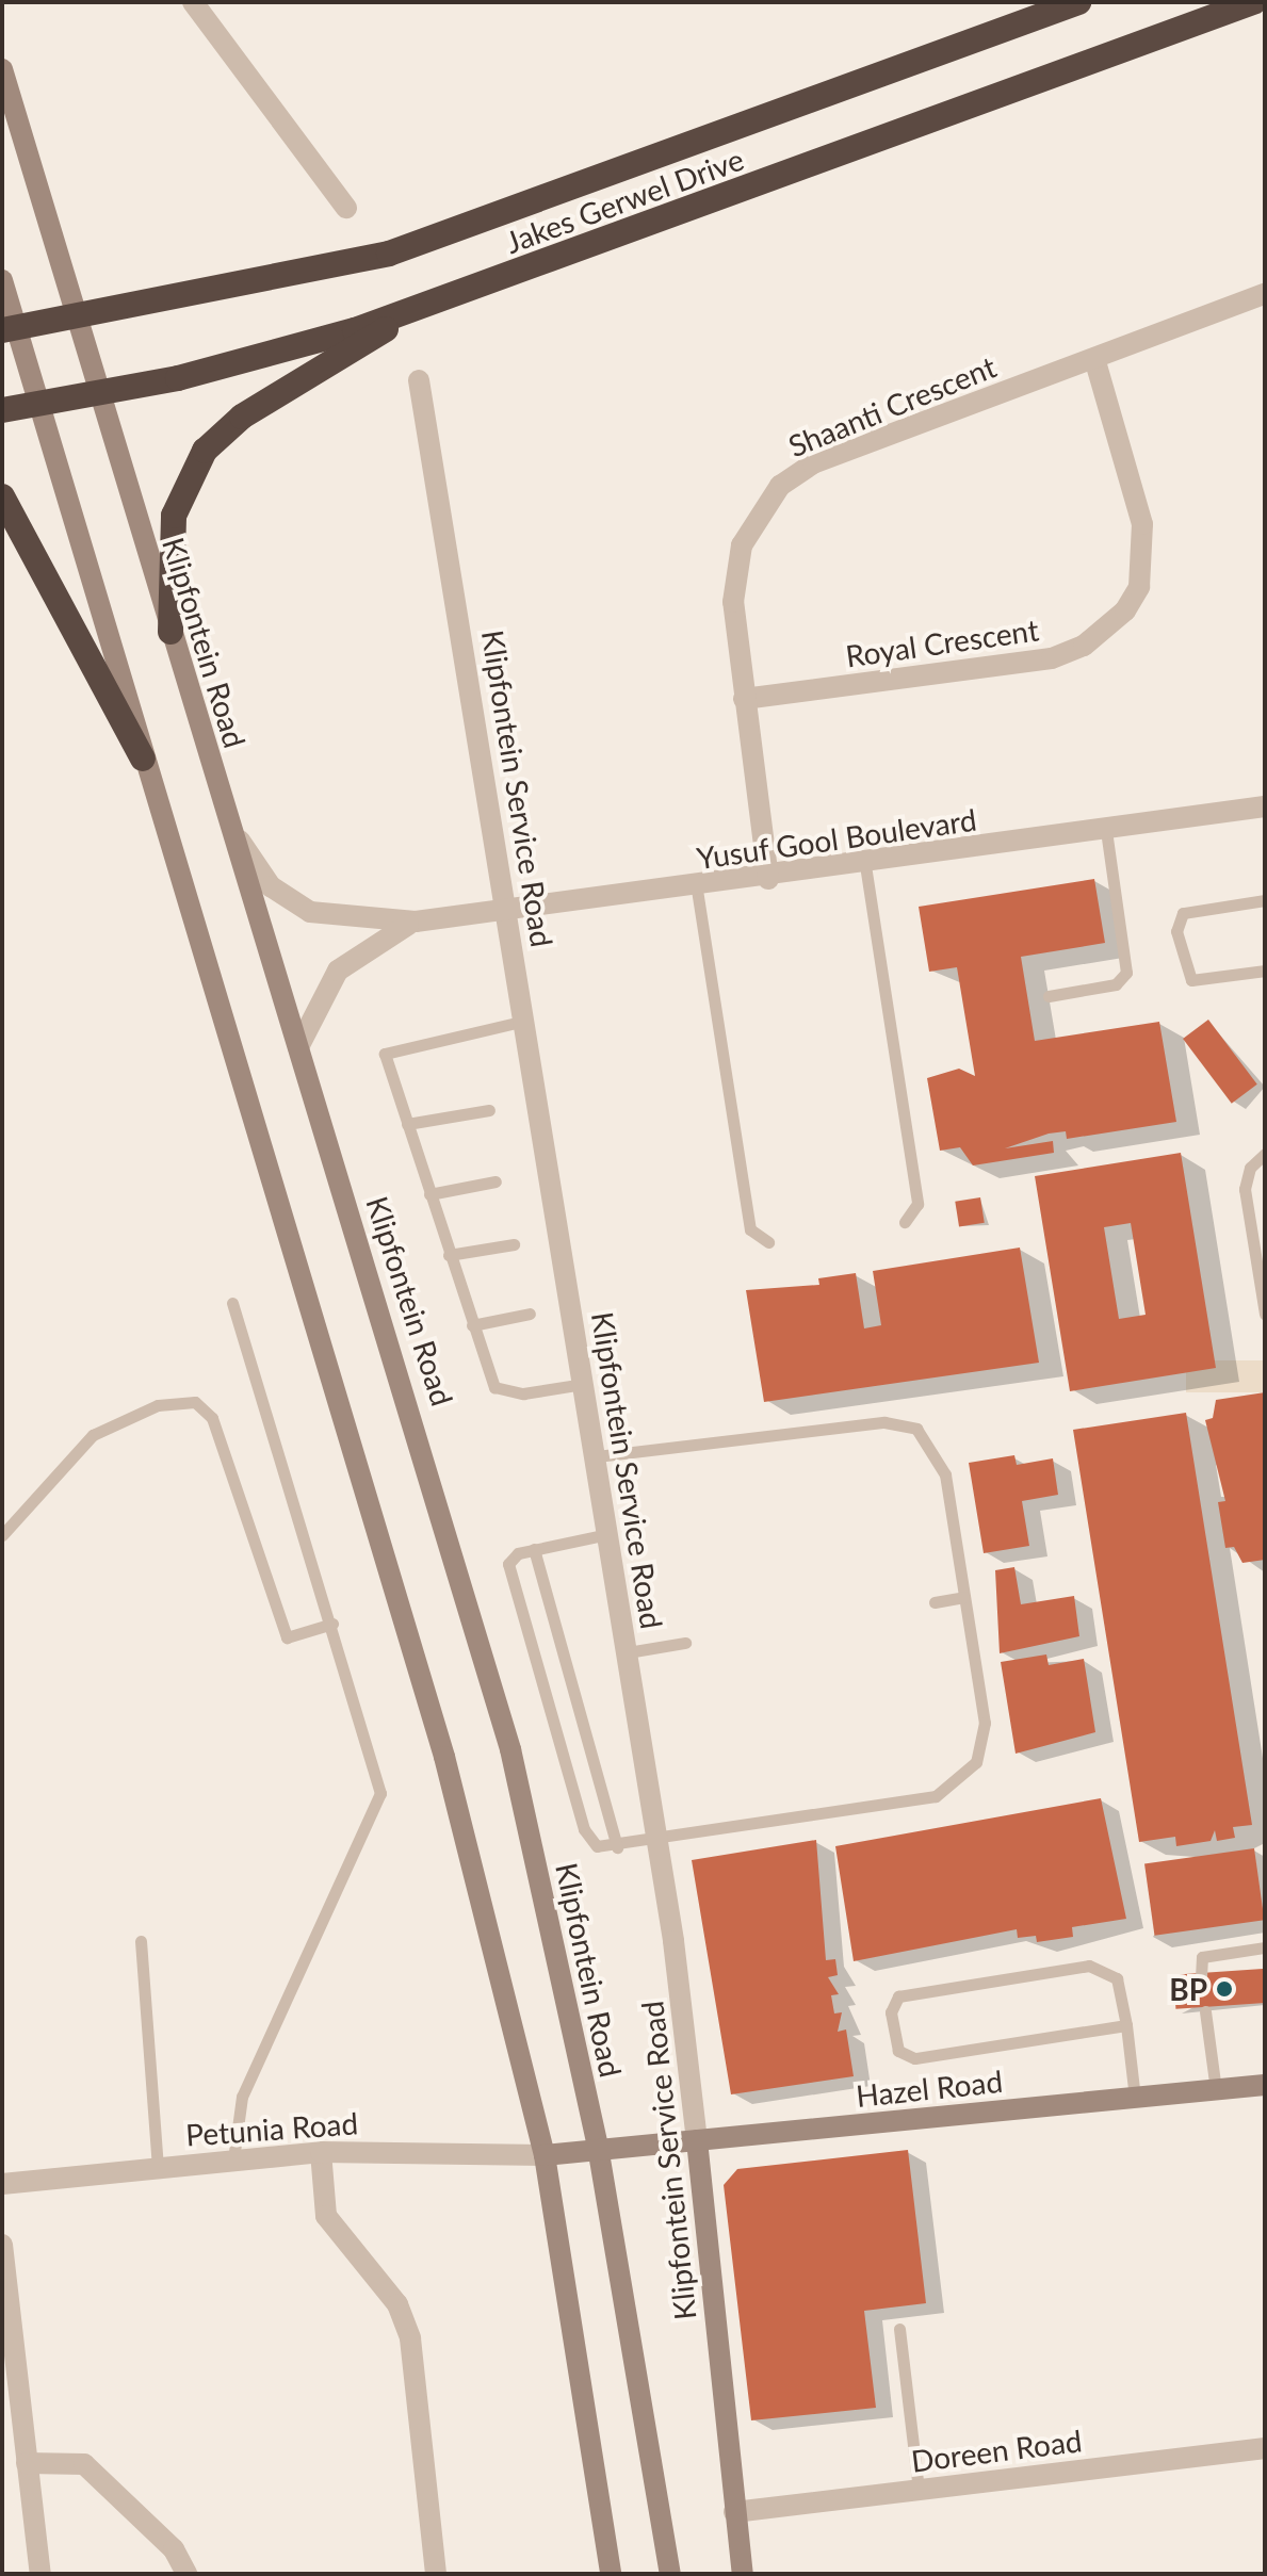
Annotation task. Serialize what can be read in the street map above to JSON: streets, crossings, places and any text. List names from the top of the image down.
{
  "streets": {
    "highway": ["Jakes Gerwel Drive"],
    "main road": ["Klipfontein Road", "Klipfontein Service Road", "Hazel Road"],
    "street": [
      "Shaanti Crescent",
      "Royal Crescent",
      "Yusuf Gool Boulevard",
      "Petunia Road",
      "Doreen Road"
    ]
  },
  "crossings": [
    ["Jakes Gerwel Drive", "Klipfontein Road"],
    ["Shaanti Crescent", "Royal Crescent"],
    ["Shaanti Crescent", "Yusuf Gool Boulevard"],
    ["Klipfontein Road", "Yusuf Gool Boulevard"],
    ["Klipfontein Road", "Hazel Road"],
    ["Klipfontein Service Road", "Yusuf Gool Boulevard"],
    ["Klipfontein Service Road", "Hazel Road"],
    ["Klipfontein Service Road", "Doreen Road"],
    ["Hazel Road", "Petunia Road"]
  ],
  "places": ["BP"]
}
